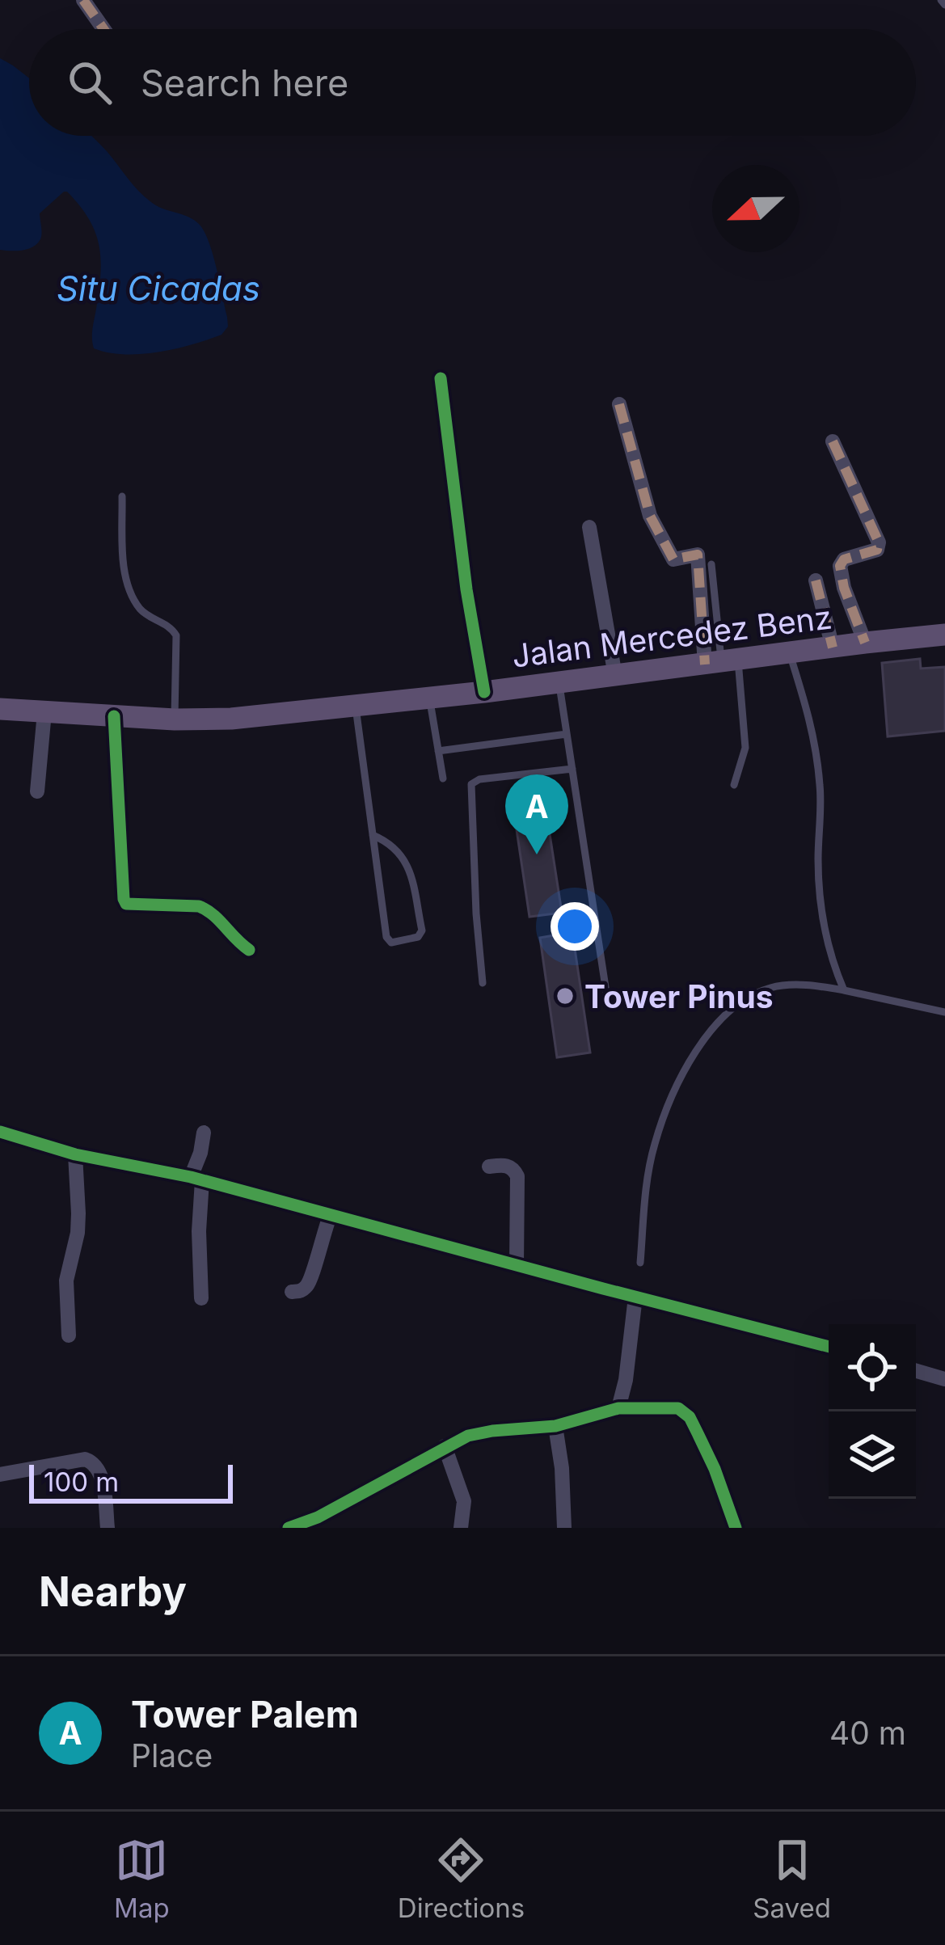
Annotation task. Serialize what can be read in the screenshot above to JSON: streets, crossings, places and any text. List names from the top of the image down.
{
  "streets": {
    "main road": ["Jalan Mercedez Benz"]
  },
  "water": ["Situ Cicadas"],
  "places": ["Tower Pinus"],
  "scale_bar": "100 m",
  "north": "left",
  "page": {
    "search": "Search here",
    "pins": "A",
    "scale": "100 m",
    "heading": "Nearby",
    "list": [
      {
        "mark": "A",
        "name": "Tower Palem",
        "note": "Place",
        "value": "40 m"
      }
    ],
    "nav": ["Map", "Directions", "Saved"]
  }
}
